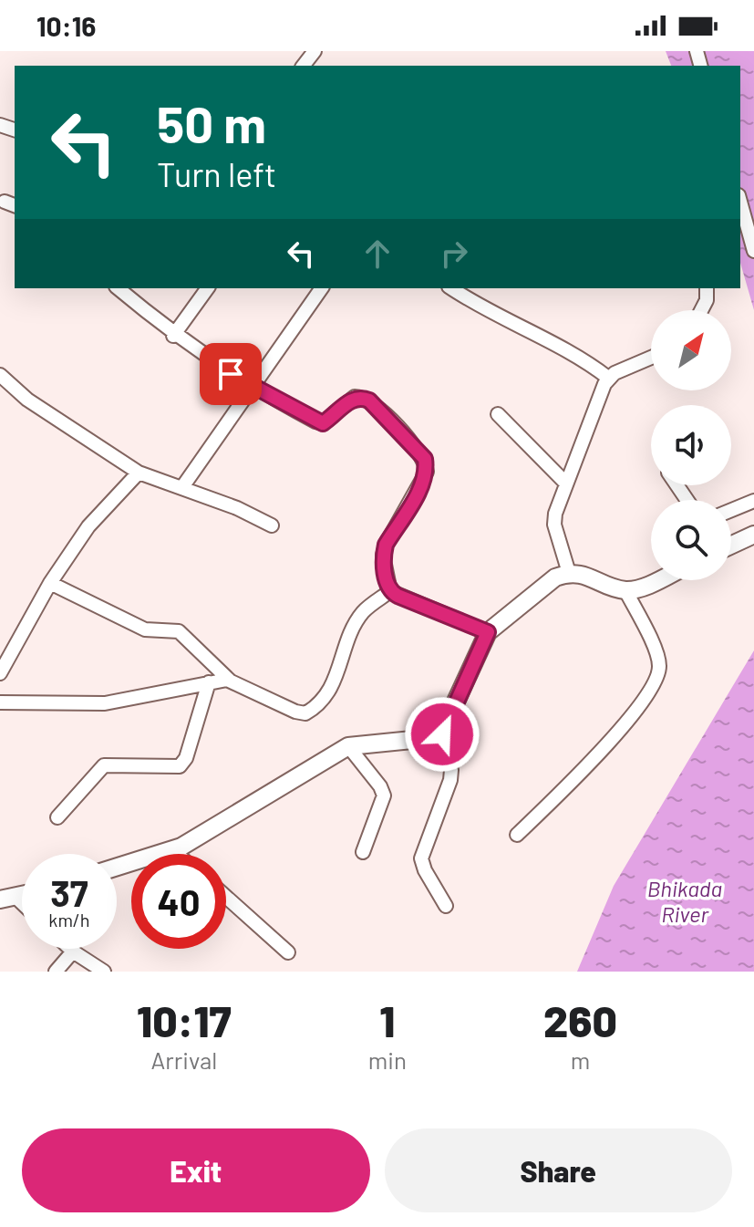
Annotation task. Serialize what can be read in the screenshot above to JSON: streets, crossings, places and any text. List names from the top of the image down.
{
  "water": ["Bhikada River"],
  "north": "top right",
  "page": {
    "status": "10:16",
    "turn": ["50 m", "Turn left"],
    "speed": "37 km/h",
    "limit": "40",
    "eta": [
      "10:17",
      "Arrival",
      "1",
      "min",
      "260",
      "m"
    ],
    "buttons": ["Exit", "Share"]
  }
}
